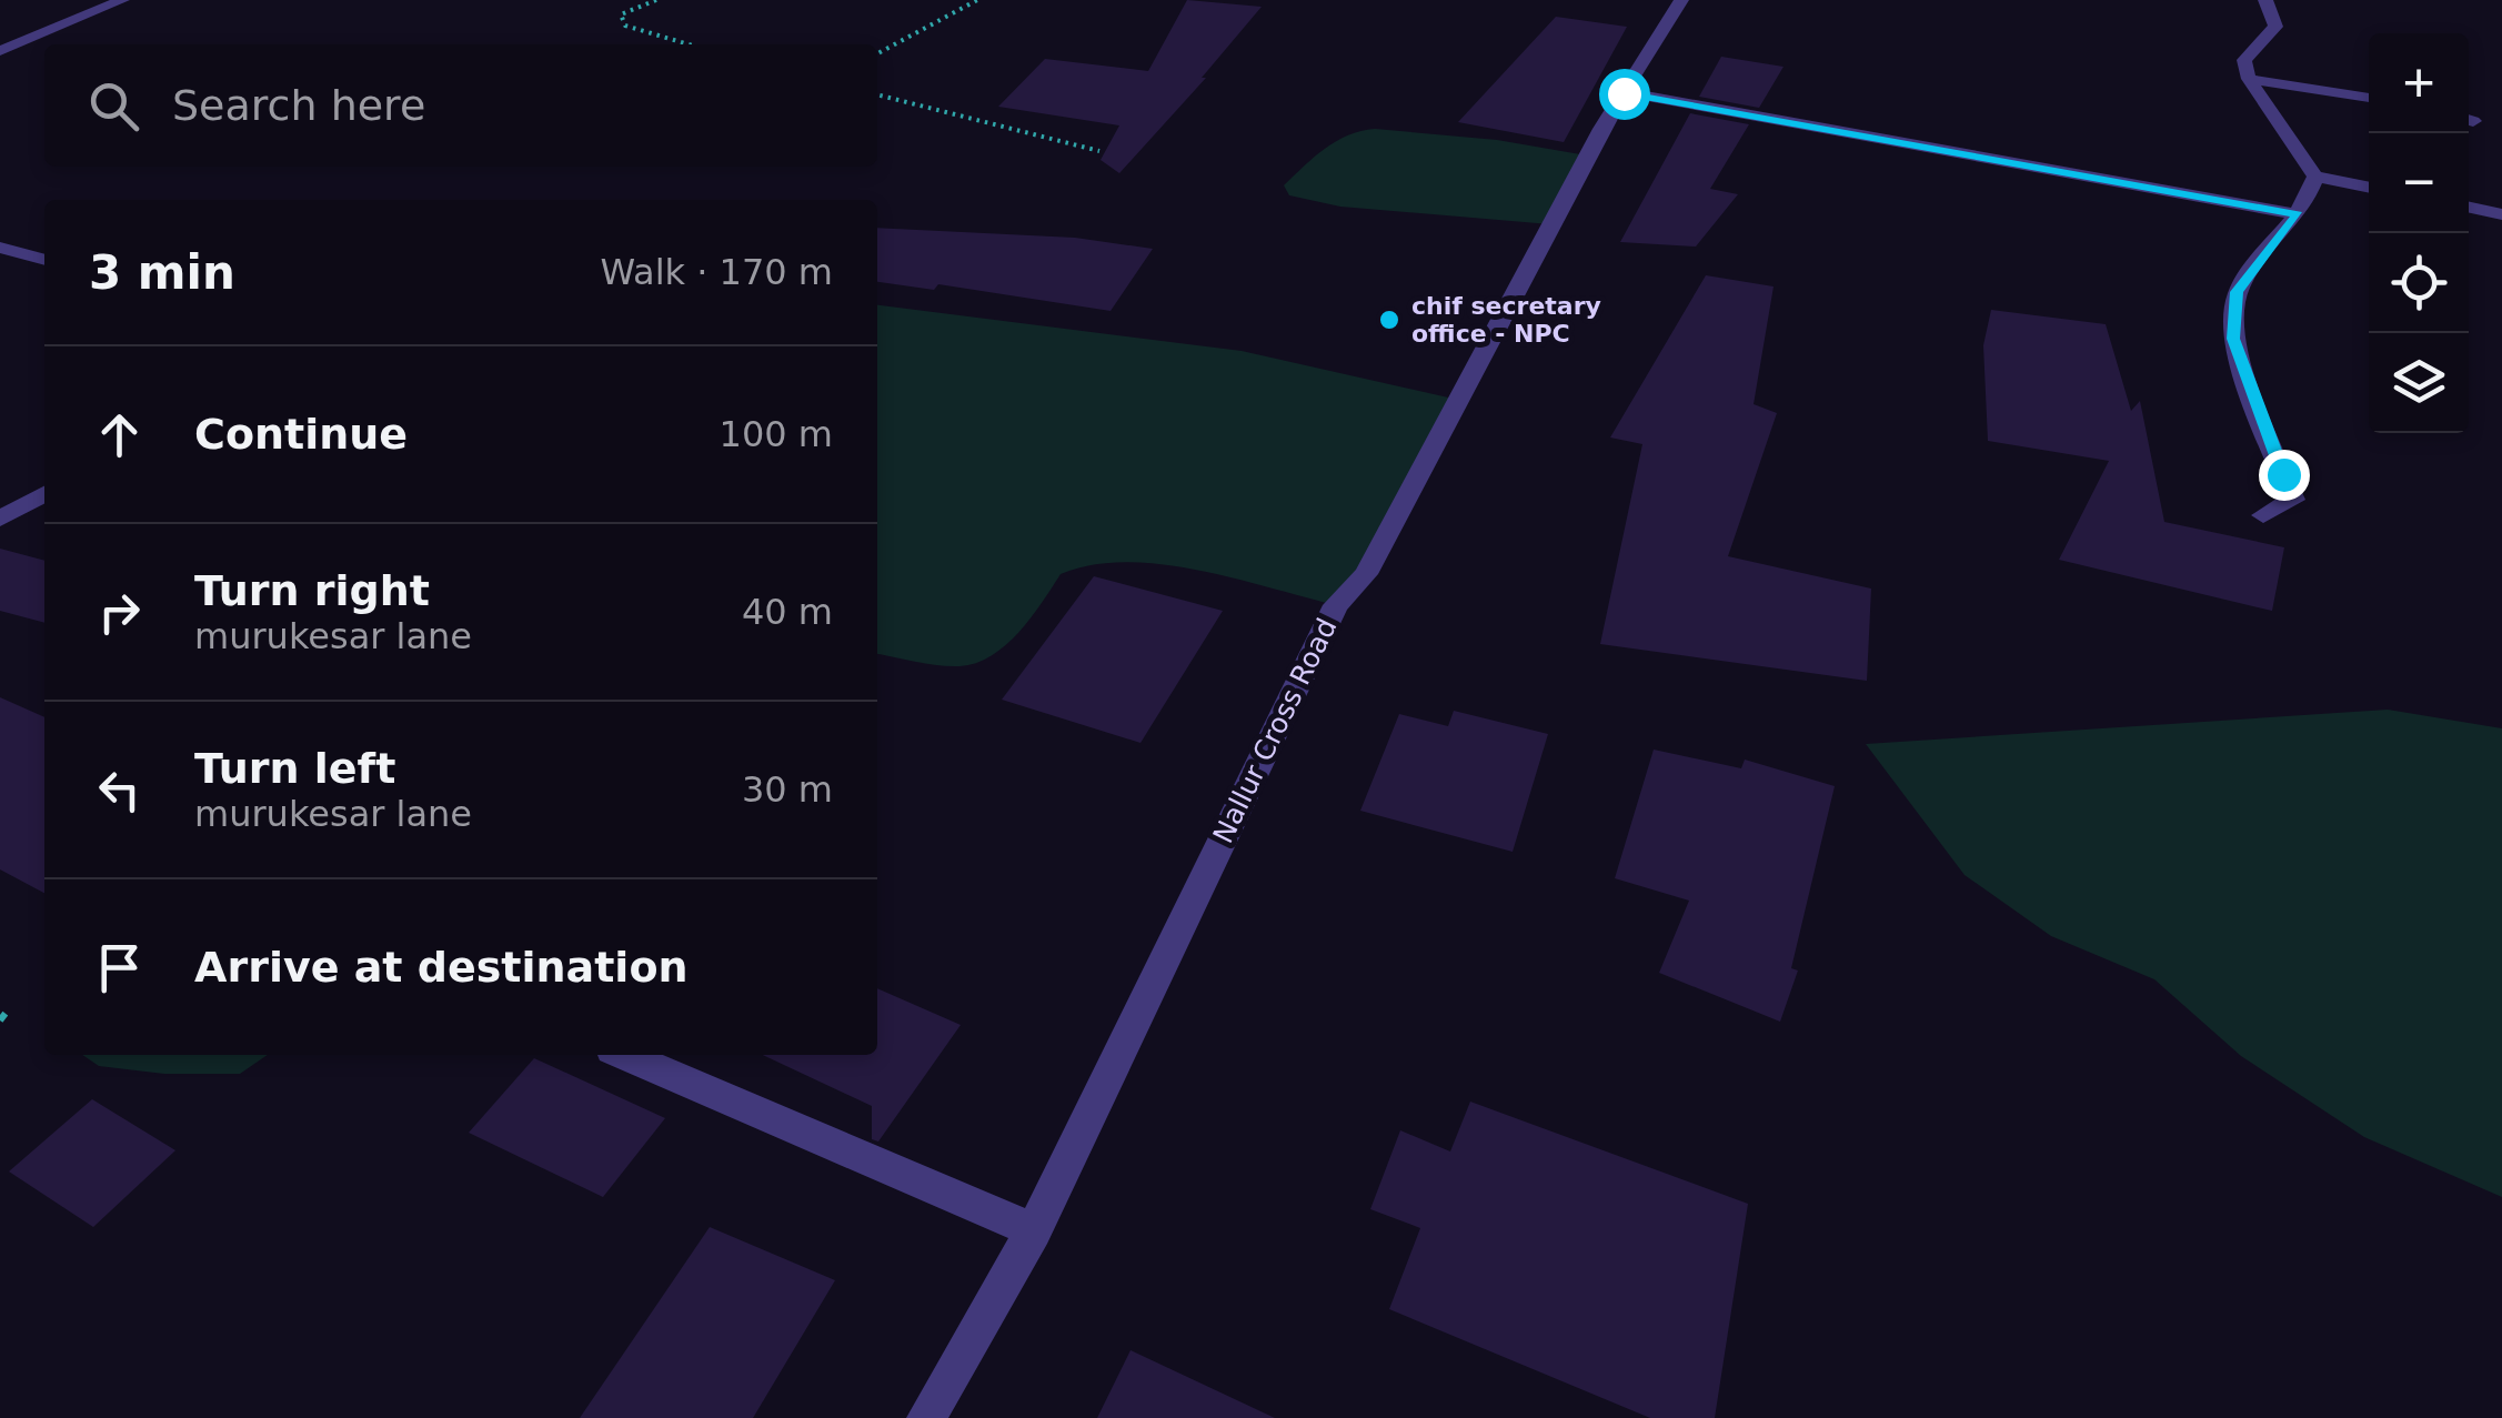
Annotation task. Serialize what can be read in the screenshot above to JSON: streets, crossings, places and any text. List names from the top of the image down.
{
  "streets": {
    "street": ["Nallur Cross Road"]
  },
  "places": ["chif secretary office - NPC"],
  "page": {
    "map_buttons": ["+", "−"],
    "search": "Search here",
    "heading": ["3 min", "Walk · 170 m"],
    "list": [
      ["Continue", "100 m"],
      ["Turn right", "murukesar lane", "40 m"],
      ["Turn left", "murukesar lane", "30 m"],
      "Arrive at destination"
    ]
  }
}
